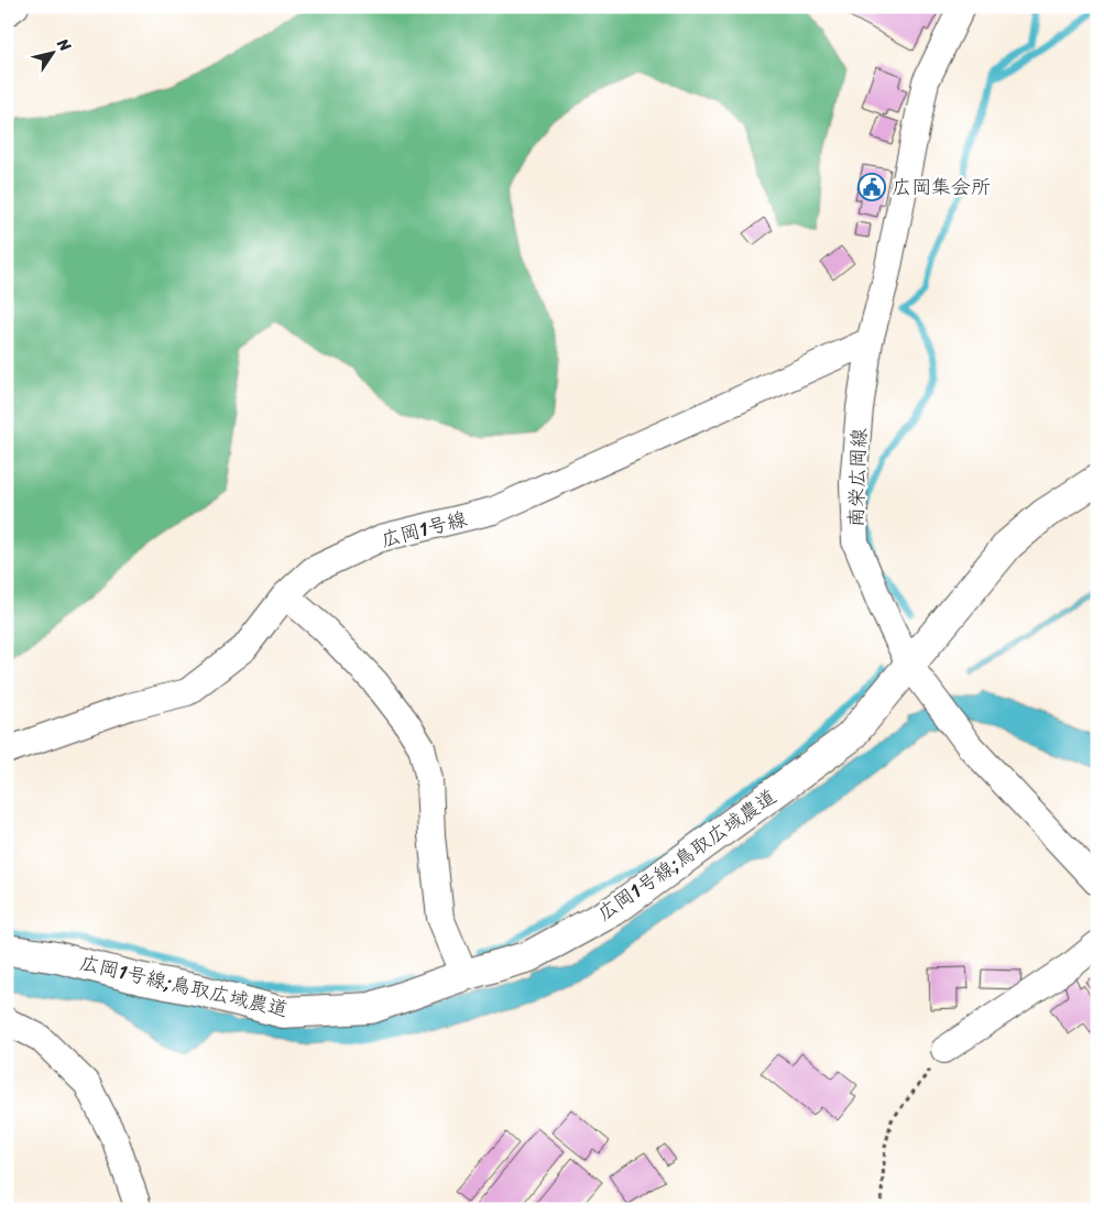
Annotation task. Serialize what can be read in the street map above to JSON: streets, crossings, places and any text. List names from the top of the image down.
{
  "streets": {
    "street": ["南栄広岡線", "広岡1号線", "広岡1号線;鳥取広域農道"]
  },
  "crossings": [
    ["南栄広岡線", "広岡1号線"],
    ["南栄広岡線", "広岡1号線;鳥取広域農道"]
  ],
  "places": {
    "public building": ["広岡集会所"]
  },
  "north": "top right"
}
